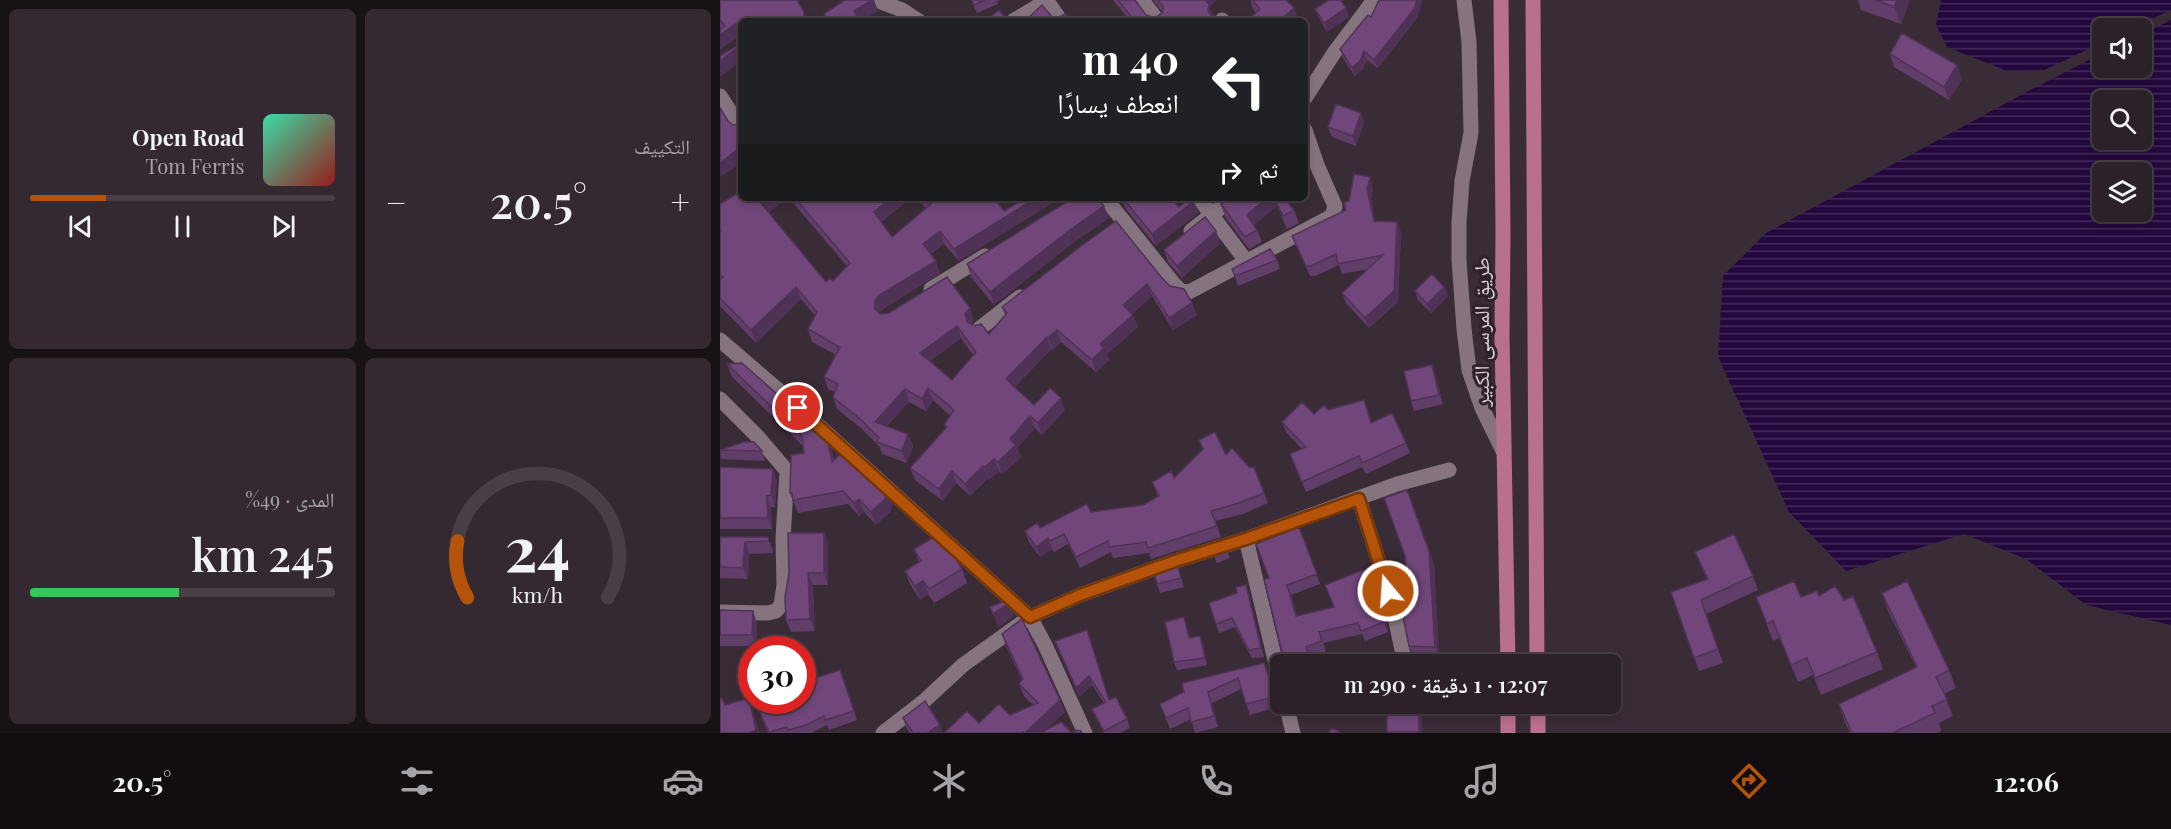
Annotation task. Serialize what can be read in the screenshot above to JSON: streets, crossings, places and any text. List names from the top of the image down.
{
  "streets": {
    "main road": ["طريق المرسى الكبير"]
  },
  "page": {
    "tile": [
      "التكييف",
      ["المدى · 49%", "245 km"]
    ],
    "turn": ["40 m", "انعطف يسارًا"],
    "song": ["Open Road", "Tom Ferris"],
    "then": "ثم",
    "heat": ["−", "20.5°", "+"],
    "limit": "30",
    "trip": "12:07 · 1 دقيقة · 290 m",
    "tabs": ["12:06", "20.5°"],
    "gauge": ["24", "km/h"]
  }
}
